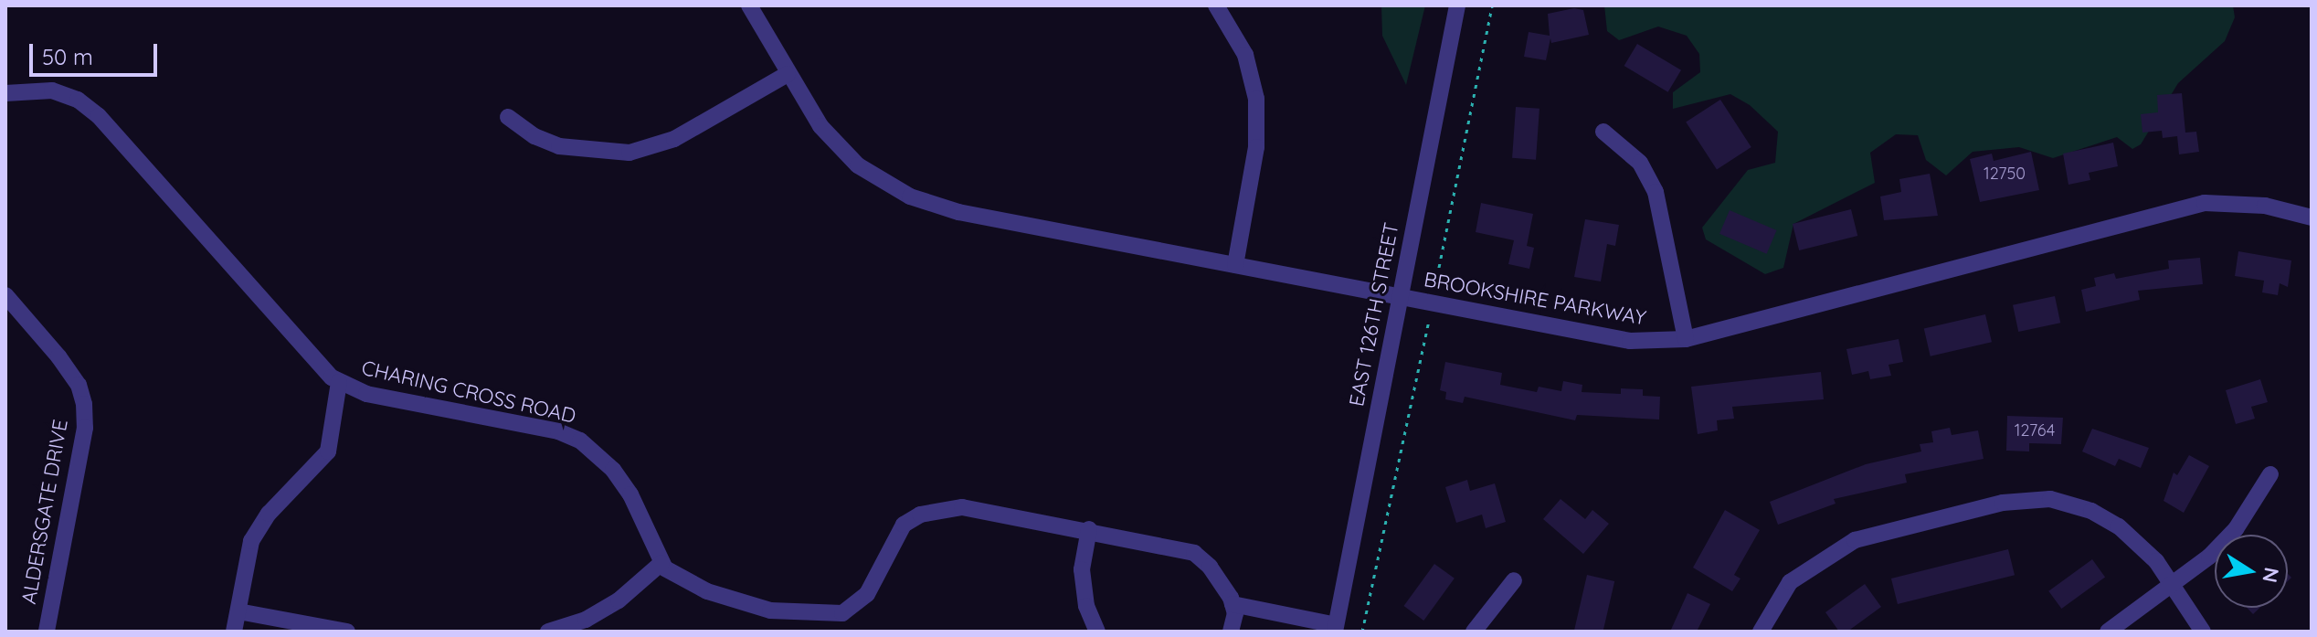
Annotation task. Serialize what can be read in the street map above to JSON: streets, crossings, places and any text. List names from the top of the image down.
{
  "streets": {
    "street": [
      "BROOKSHIRE PARKWAY",
      "EAST 126TH STREET",
      "CHARING CROSS ROAD",
      "ALDERSGATE DRIVE"
    ]
  },
  "crossings": [
    ["BROOKSHIRE PARKWAY", "EAST 126TH STREET"]
  ],
  "house_numbers": ["12750", "12764"],
  "scale_bar": "50 m",
  "north": "right"
}
